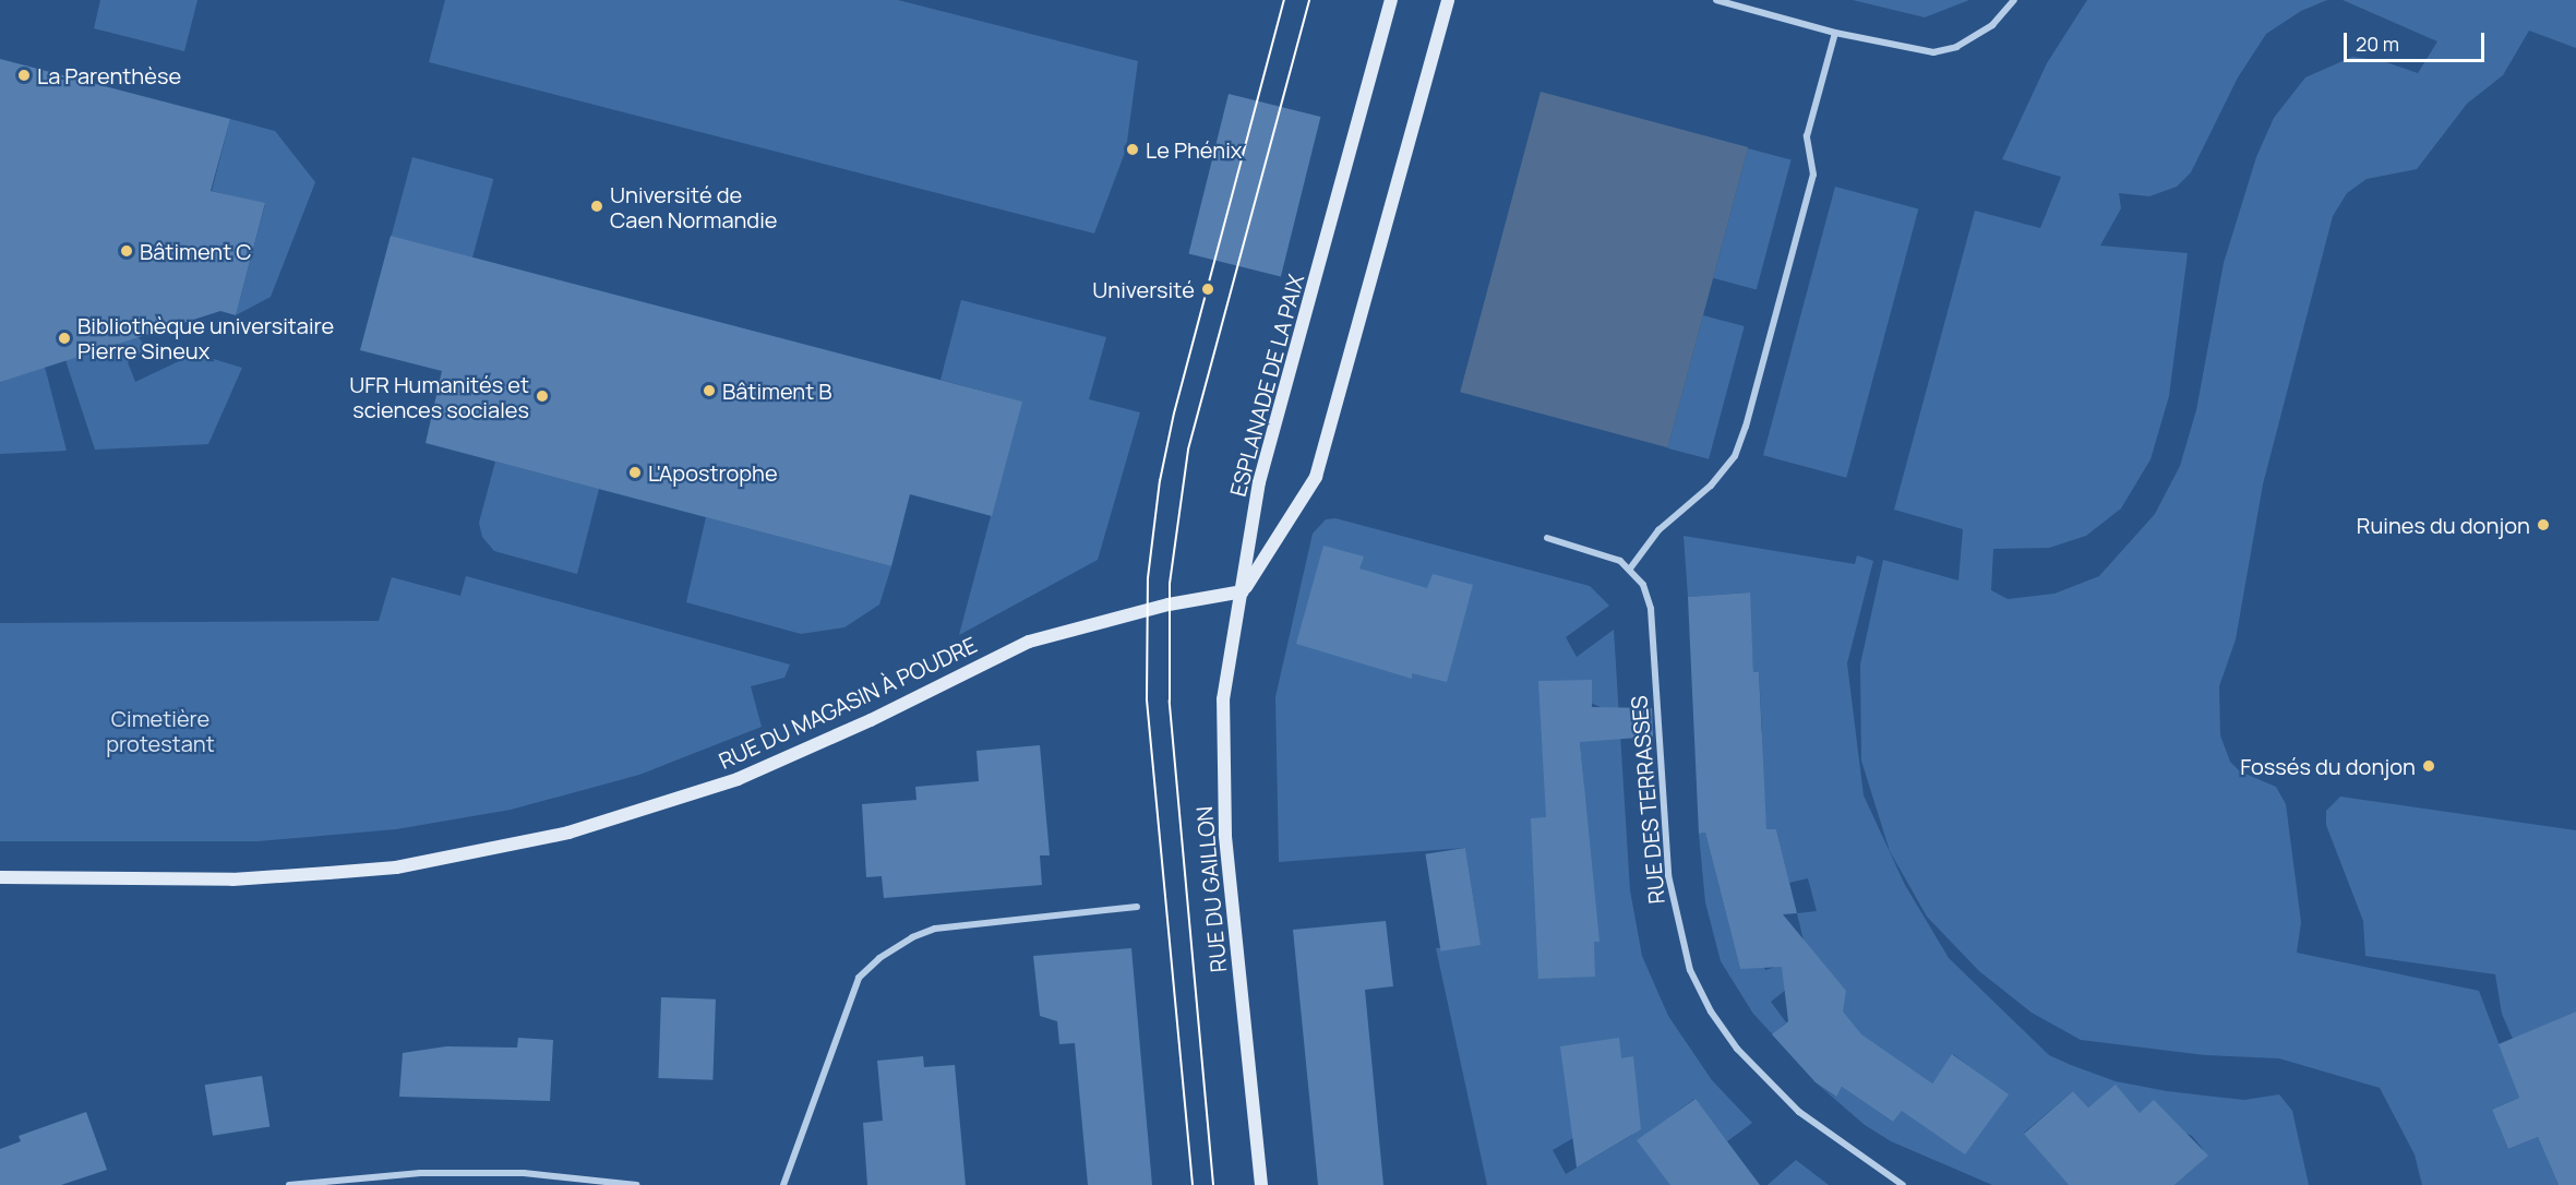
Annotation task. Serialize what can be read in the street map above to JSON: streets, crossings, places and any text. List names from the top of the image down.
{
  "streets": {
    "main road": ["ESPLANADE DE LA PAIX", "RUE DU MAGASIN À POUDRE", "RUE DU GAILLON"],
    "street": ["RUE DES TERRASSES"]
  },
  "crossings": [
    ["ESPLANADE DE LA PAIX", "RUE DU MAGASIN À POUDRE"],
    ["ESPLANADE DE LA PAIX", "RUE DU GAILLON"],
    ["RUE DU MAGASIN À POUDRE", "RUE DU GAILLON"]
  ],
  "parks": ["Cimetière protestant"],
  "places": [
    "La Parenthèse",
    "Le Phénix",
    "Université de Caen Normandie",
    "Bâtiment C",
    "Université",
    "Bibliothèque universitaire Pierre Sineux",
    "Bâtiment B",
    "UFR Humanités et sciences sociales",
    "L'Apostrophe",
    "Ruines du donjon",
    "Fossés du donjon"
  ],
  "scale_bar": "20 m"
}
